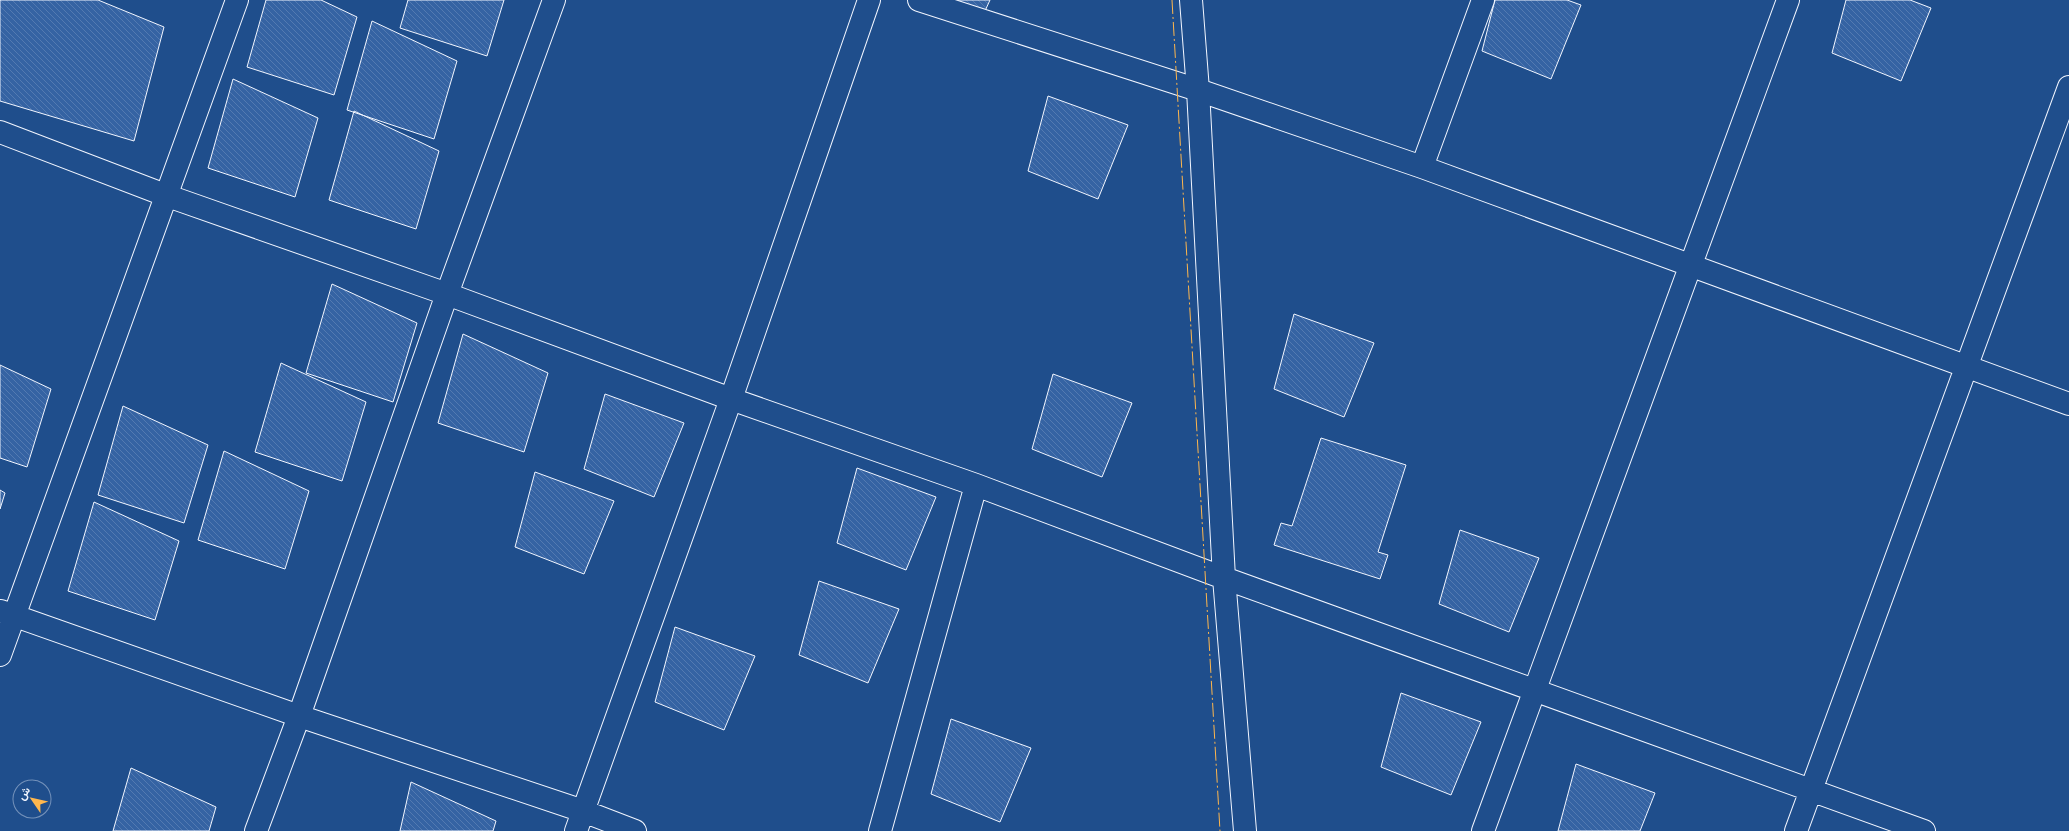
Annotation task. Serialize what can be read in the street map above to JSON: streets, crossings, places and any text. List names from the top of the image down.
{
  "north": "top left"
}
